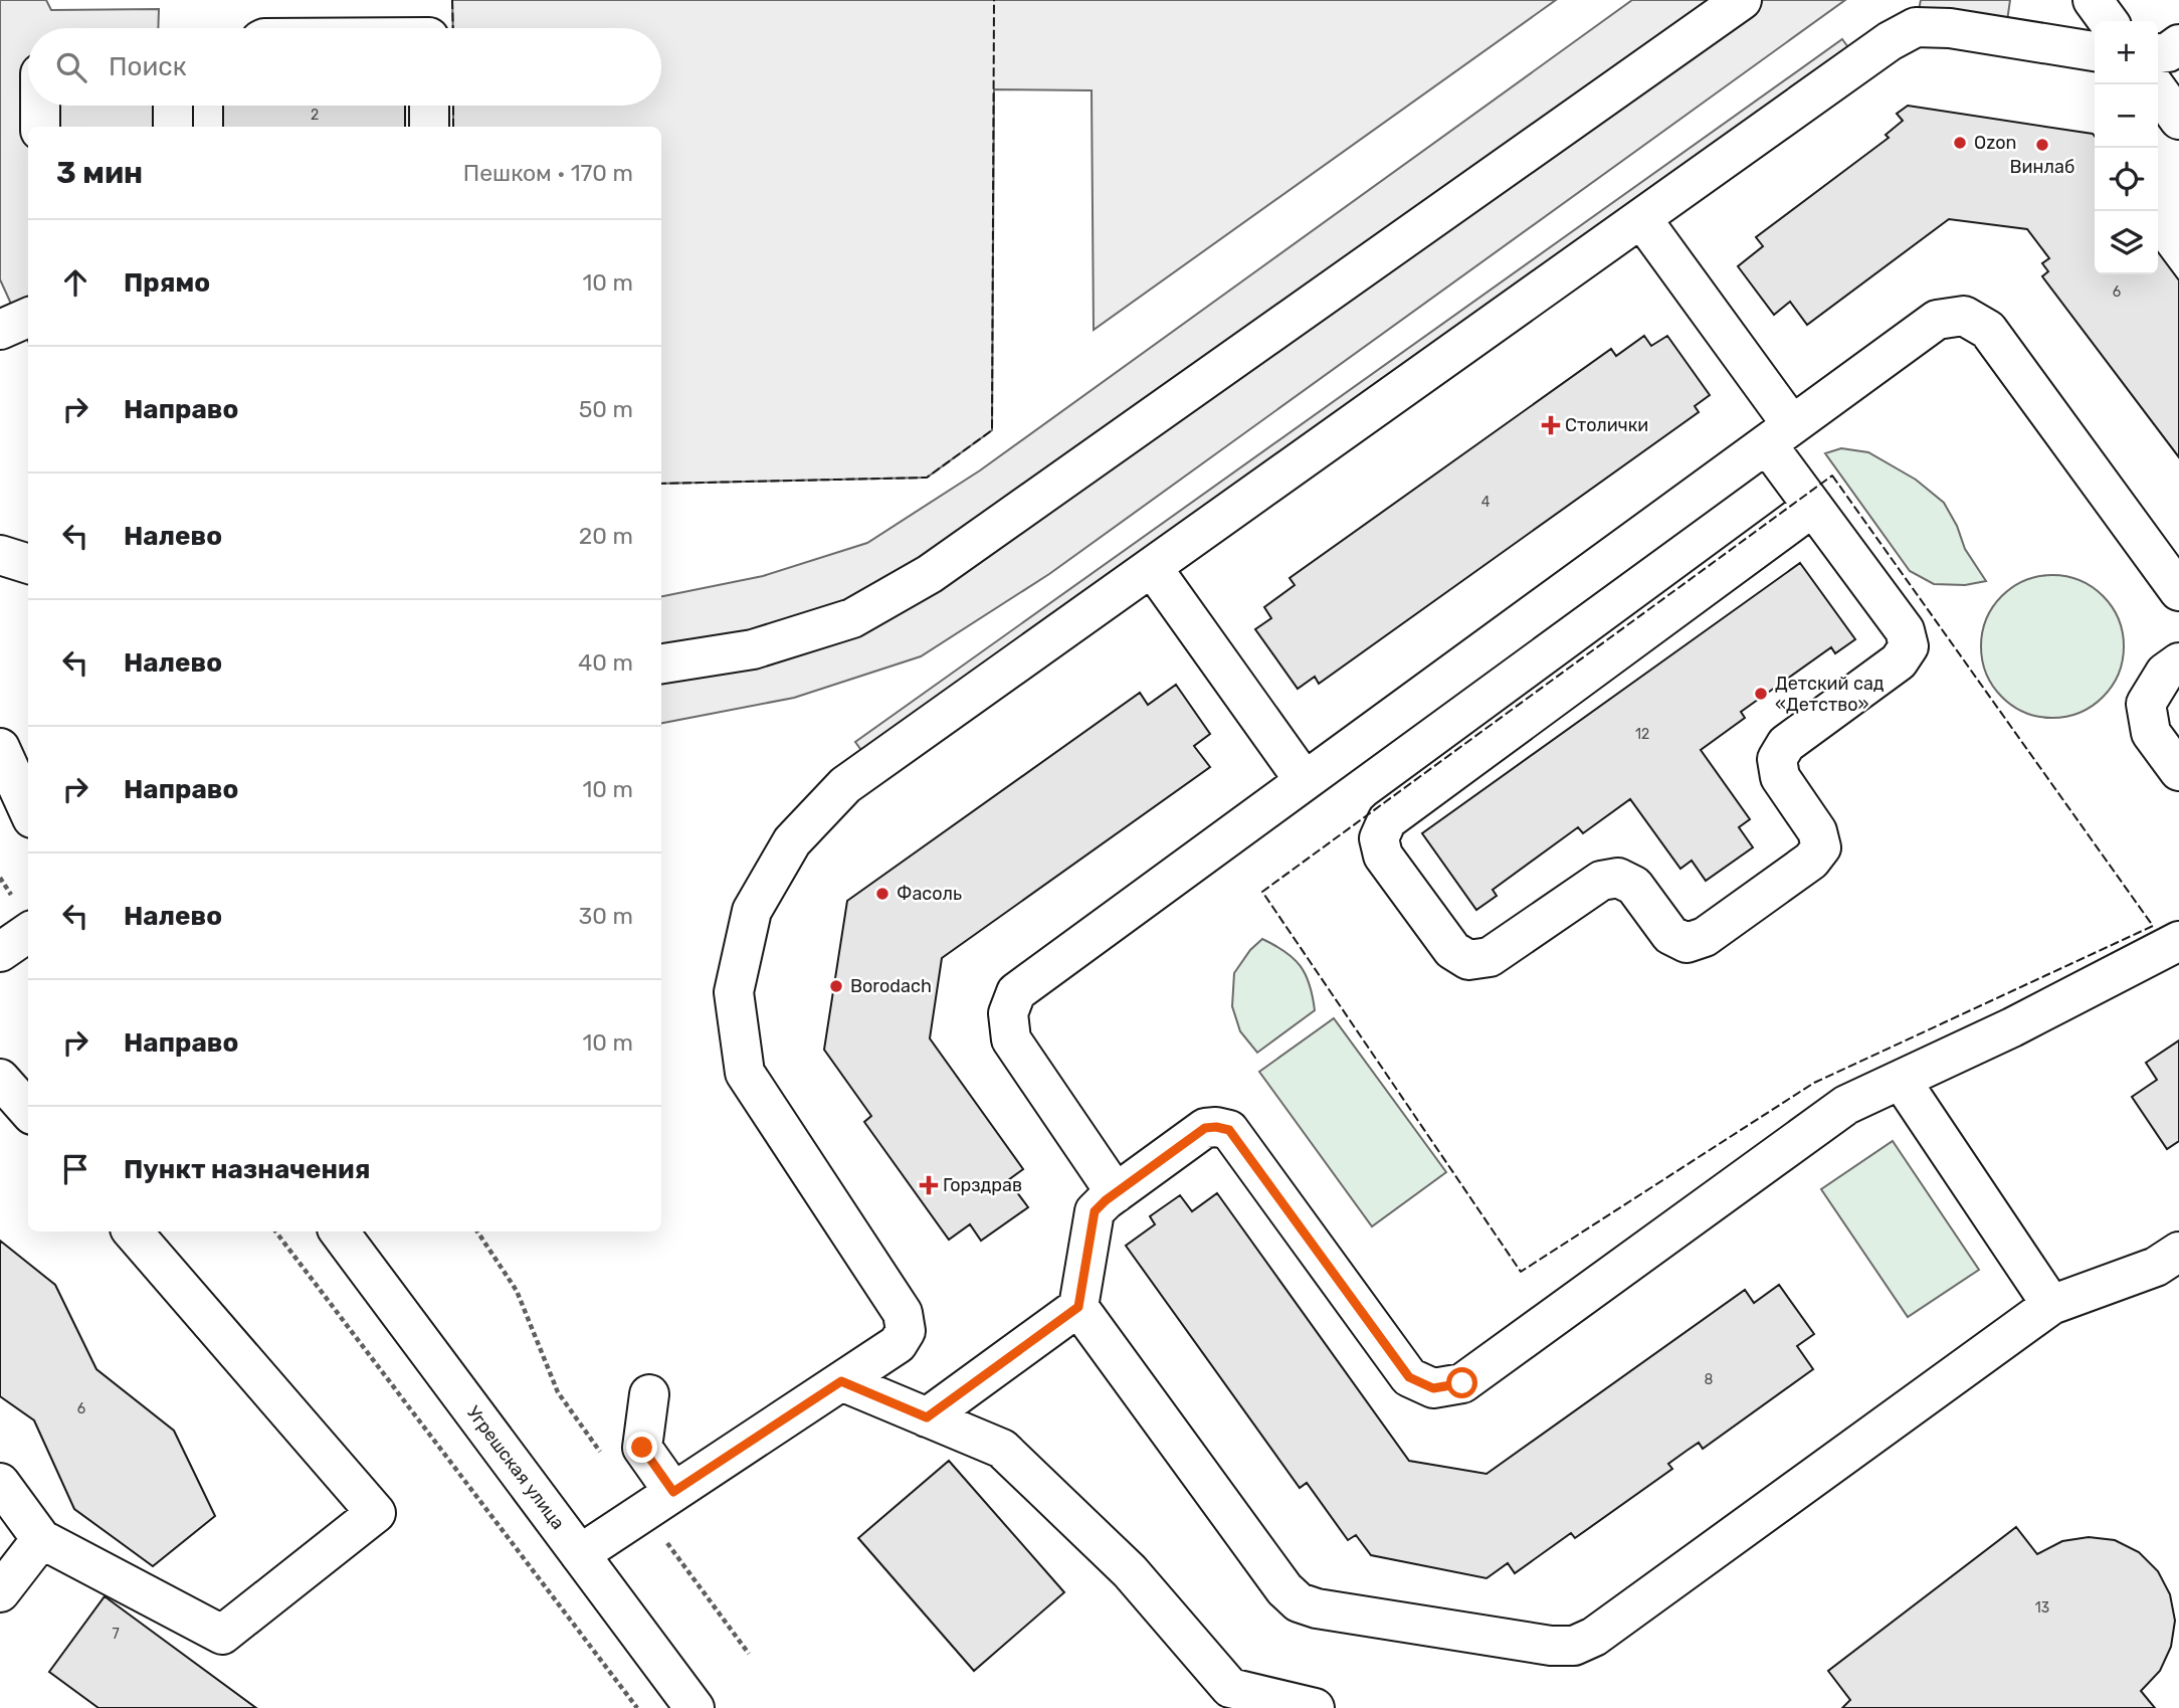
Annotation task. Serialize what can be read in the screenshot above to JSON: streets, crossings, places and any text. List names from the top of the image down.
{
  "streets": {
    "main road": ["Угрешская улица"]
  },
  "places": {
    "other": [
      "Ozon",
      "Винлаб",
      "Детский сад «Детство»",
      "Фасоль",
      "Borodach"
    ],
    "health": ["Столички", "Горздрав"]
  },
  "house_numbers": [
    "2",
    "6",
    "4",
    "12",
    "8",
    "6",
    "13",
    "7"
  ],
  "page": {
    "map_buttons": ["+", "−"],
    "search": "Поиск",
    "heading": ["3 мин", "Пешком · 170 m"],
    "list": [
      ["Прямо", "10 m"],
      ["Направо", "50 m"],
      ["Налево", "20 m"],
      ["Налево", "40 m"],
      ["Направо", "10 m"],
      ["Налево", "30 m"],
      ["Направо", "10 m"],
      "Пункт назначения"
    ]
  }
}
